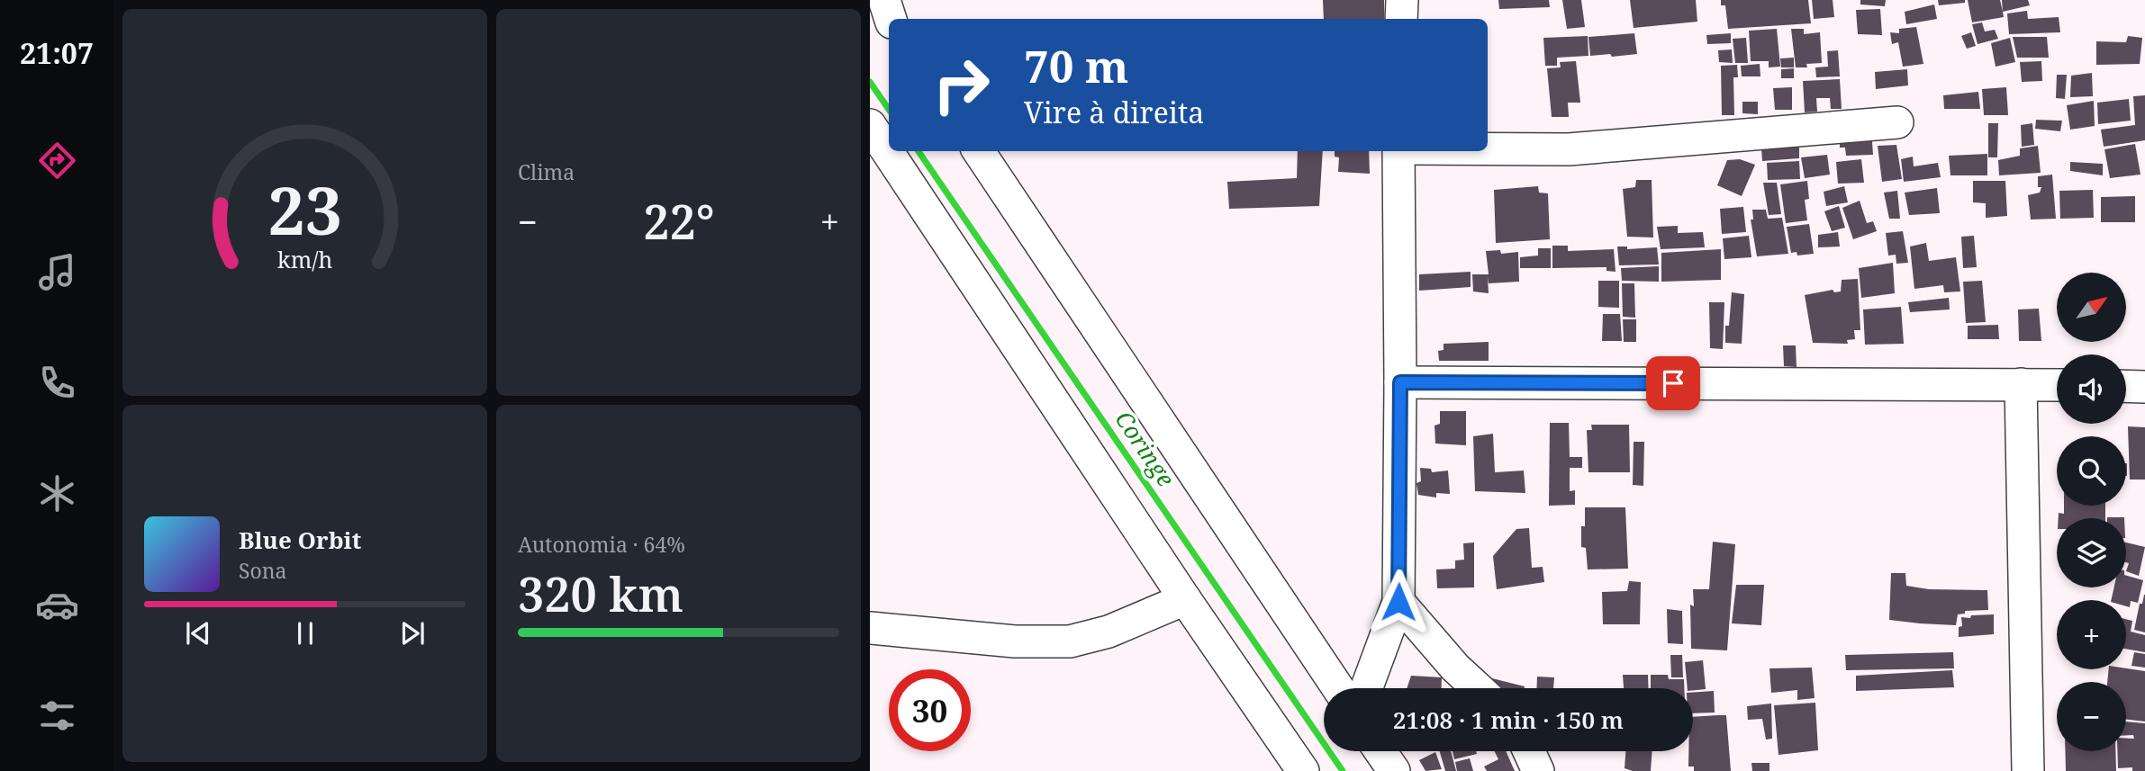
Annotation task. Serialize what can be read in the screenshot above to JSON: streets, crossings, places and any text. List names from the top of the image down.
{
  "water": ["Coringe"],
  "north": "top right",
  "page": {
    "tabs": "21:07",
    "tile": [
      "Clima",
      ["Autonomia · 64%", "320 km"]
    ],
    "turn": ["70 m", "Vire à direita"],
    "heat": ["−", "22°", "+"],
    "map_buttons": ["+", "−"],
    "song": ["Blue Orbit", "Sona"],
    "limit": "30",
    "trip": "21:08 · 1 min · 150 m",
    "gauge": ["23", "km/h"]
  }
}
